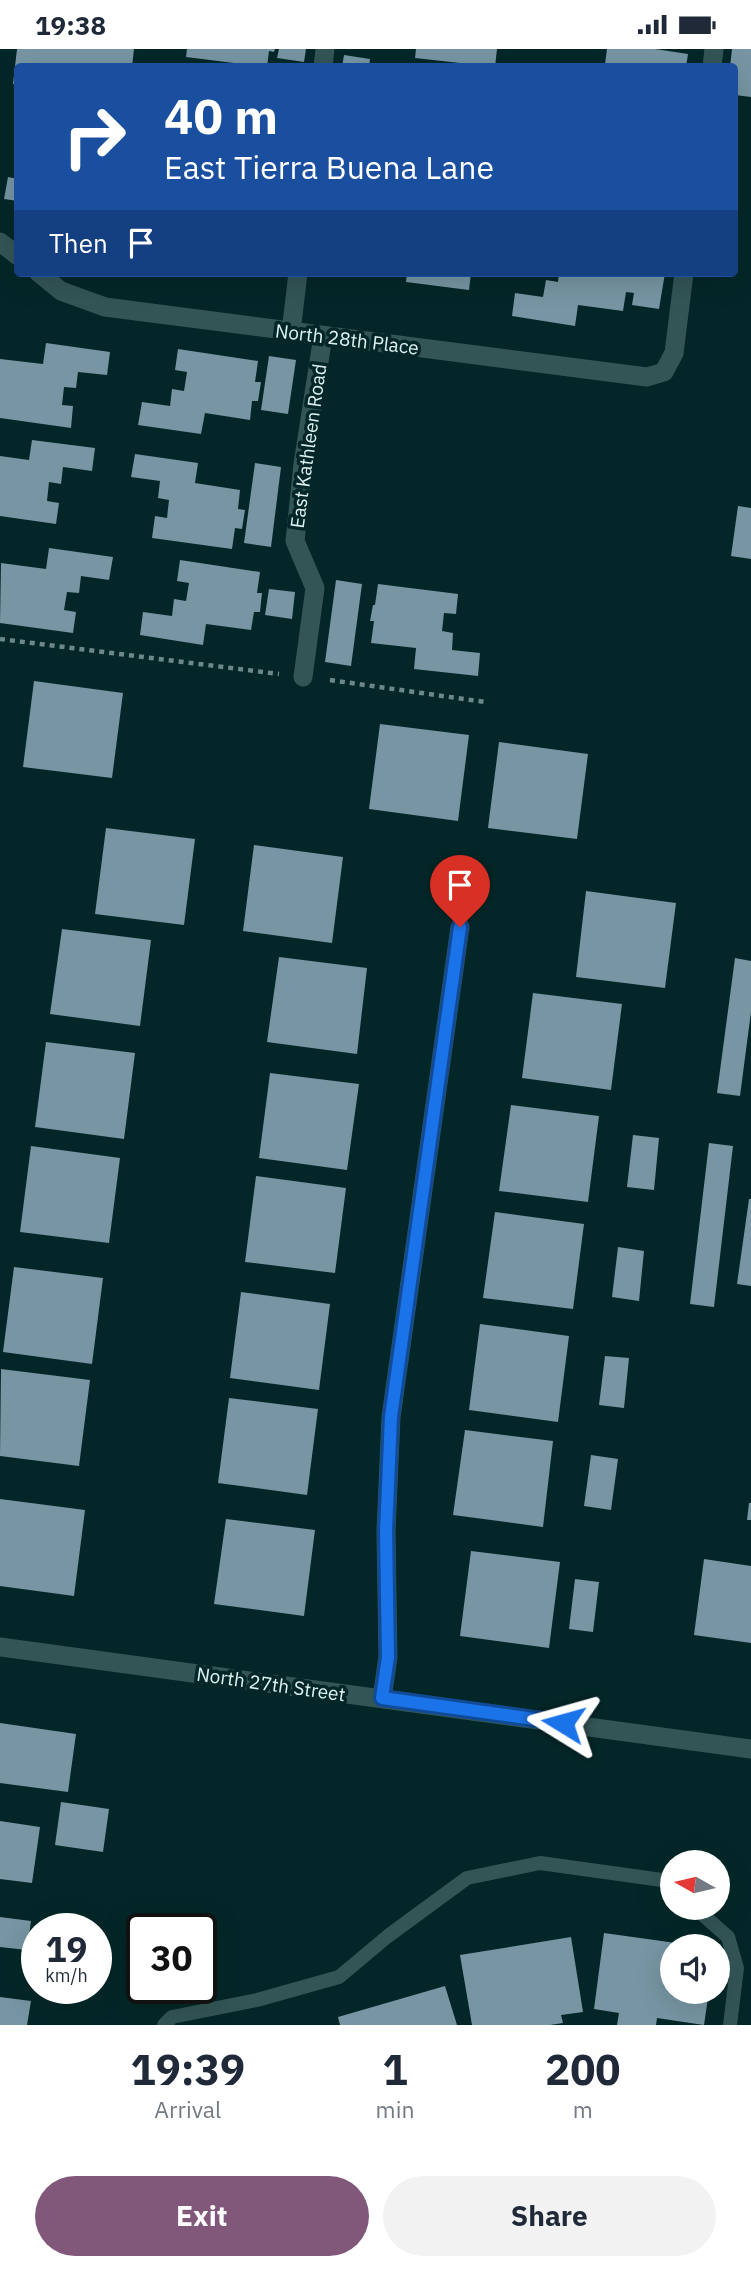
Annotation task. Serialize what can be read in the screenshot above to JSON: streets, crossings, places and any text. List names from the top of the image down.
{
  "streets": {
    "street": ["North 28th Place", "East Kathleen Road", "North 27th Street"]
  },
  "crossings": [
    ["North 28th Place", "East Kathleen Road"]
  ],
  "north": "left",
  "page": {
    "status": "19:38",
    "turn": ["40 m", "East Tierra Buena Lane"],
    "then": "Then",
    "speed": "19 km/h",
    "limit": "30",
    "eta": [
      "19:39",
      "Arrival",
      "1",
      "min",
      "200",
      "m"
    ],
    "buttons": ["Exit", "Share"]
  }
}
